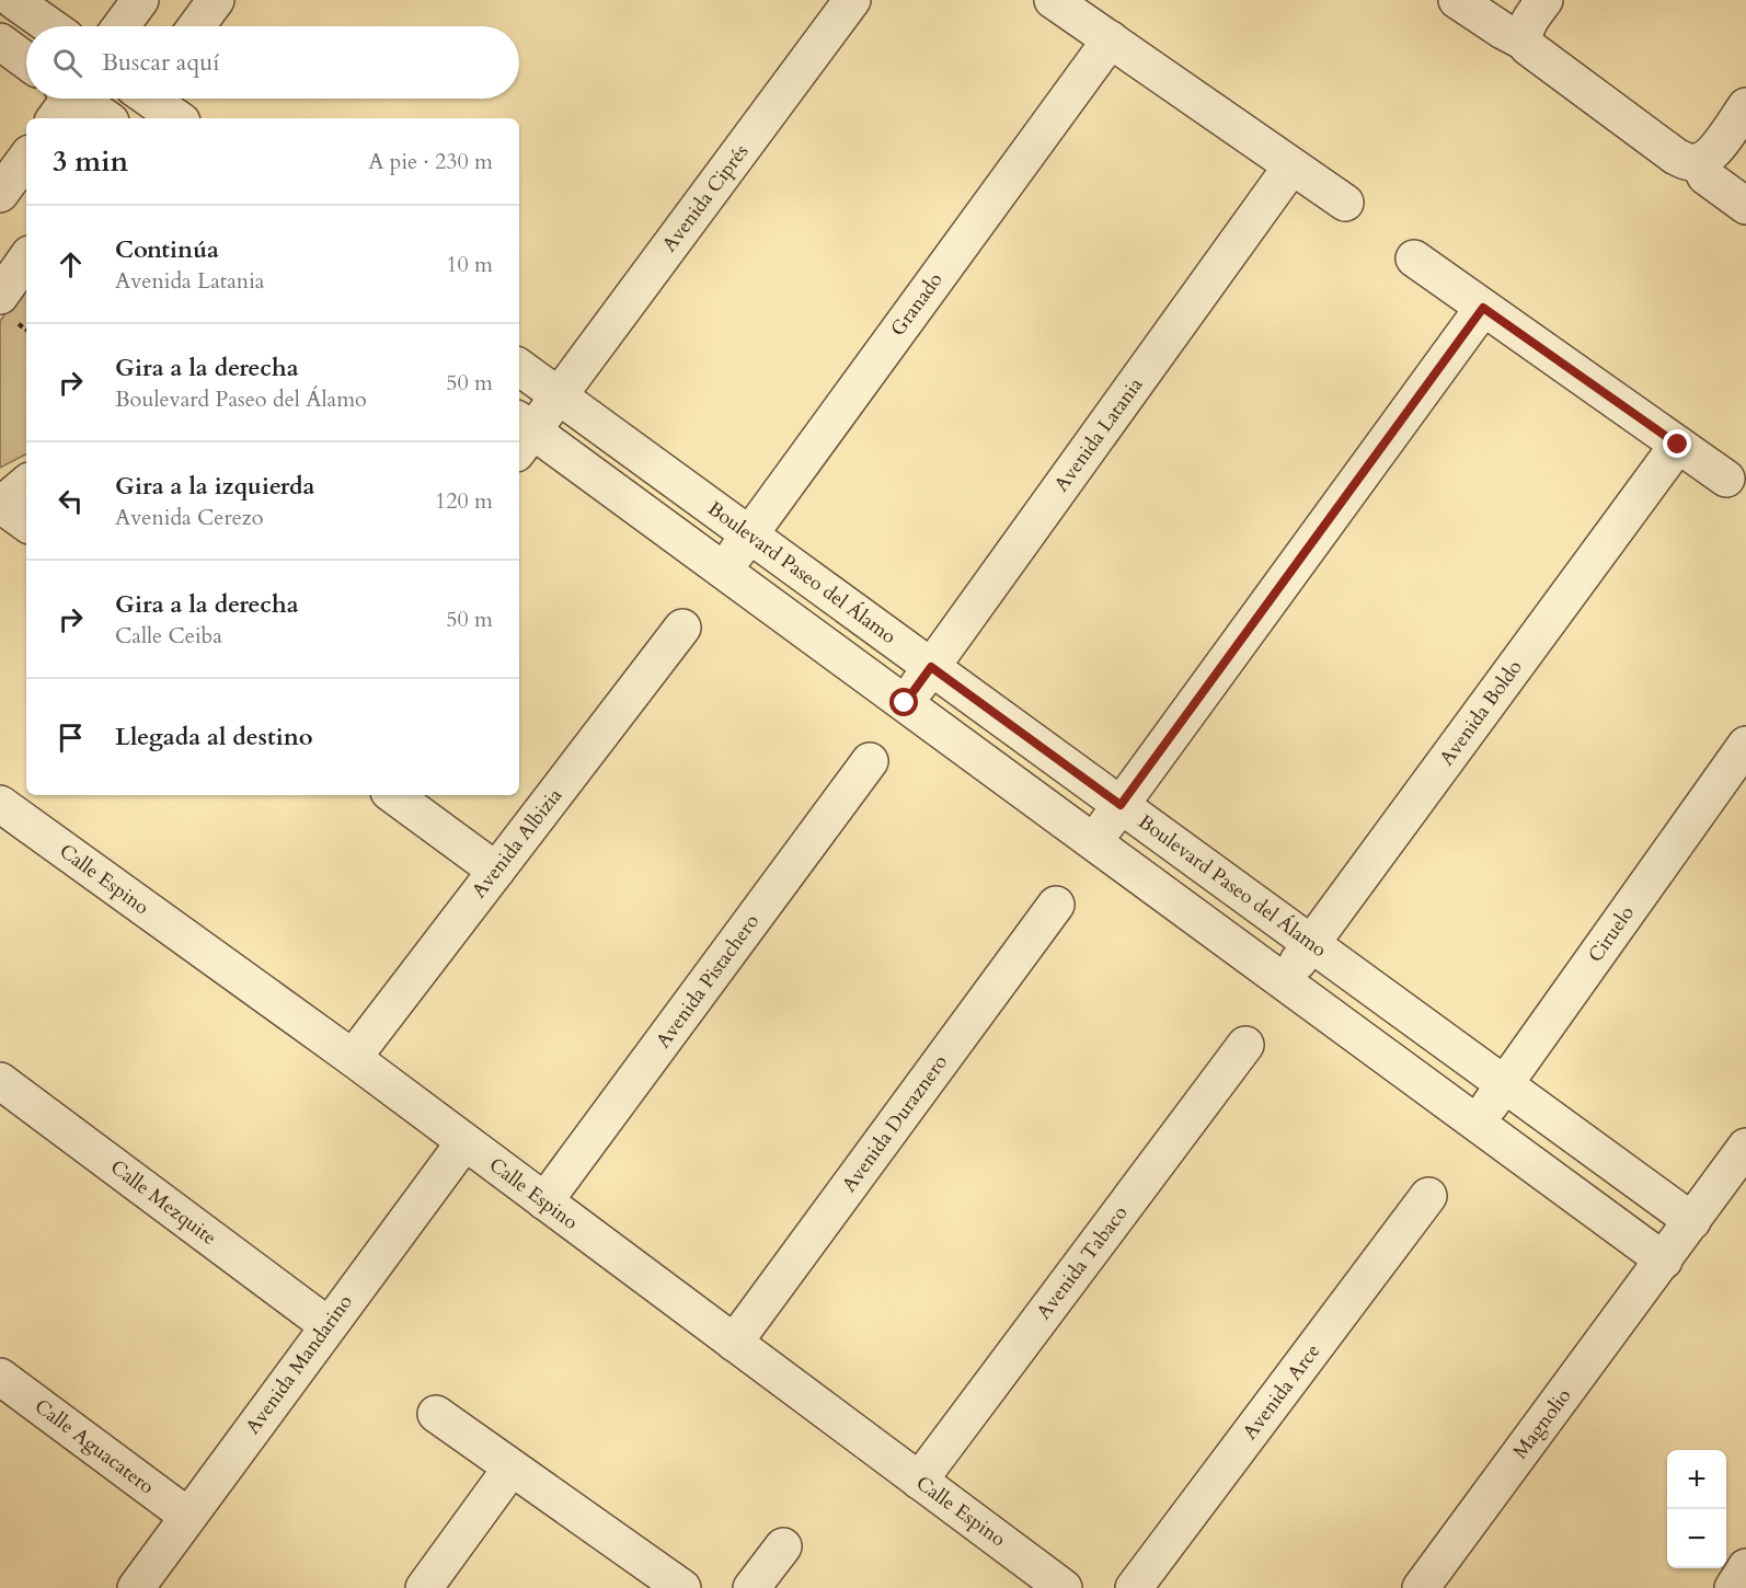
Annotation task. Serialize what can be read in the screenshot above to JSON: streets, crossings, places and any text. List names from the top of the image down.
{
  "streets": {
    "street": [
      "Avenida Ciprés",
      "Granado",
      "Avenida Latania",
      "Boulevard Paseo del Álamo",
      "Avenida Boldo",
      "Avenida Albizia",
      "Calle Espino",
      "Ciruelo",
      "Avenida Pistachero",
      "Avenida Duraznero",
      "Calle Mezquite",
      "Avenida Tabaco",
      "Avenida Mandarino",
      "Avenida Arce",
      "Magnolio",
      "Calle Aguacatero"
    ]
  },
  "crossings": [
    ["Avenida Ciprés", "Boulevard Paseo del Álamo"],
    ["Granado", "Boulevard Paseo del Álamo"],
    ["Avenida Latania", "Boulevard Paseo del Álamo"],
    ["Boulevard Paseo del Álamo", "Avenida Boldo"],
    ["Boulevard Paseo del Álamo", "Ciruelo"],
    ["Boulevard Paseo del Álamo", "Magnolio"],
    ["Avenida Albizia", "Calle Espino"],
    ["Calle Espino", "Avenida Pistachero"],
    ["Calle Espino", "Avenida Duraznero"],
    ["Calle Espino", "Avenida Tabaco"],
    ["Calle Espino", "Avenida Mandarino"],
    ["Calle Mezquite", "Avenida Mandarino"],
    ["Avenida Mandarino", "Calle Aguacatero"]
  ],
  "page": {
    "search": "Buscar aquí",
    "heading": ["3 min", "A pie · 230 m"],
    "list": [
      ["Continúa", "Avenida Latania", "10 m"],
      ["Gira a la derecha", "Boulevard Paseo del Álamo", "50 m"],
      ["Gira a la izquierda", "Avenida Cerezo", "120 m"],
      ["Gira a la derecha", "Calle Ceiba", "50 m"],
      "Llegada al destino"
    ],
    "map_buttons": ["+", "−"]
  }
}
